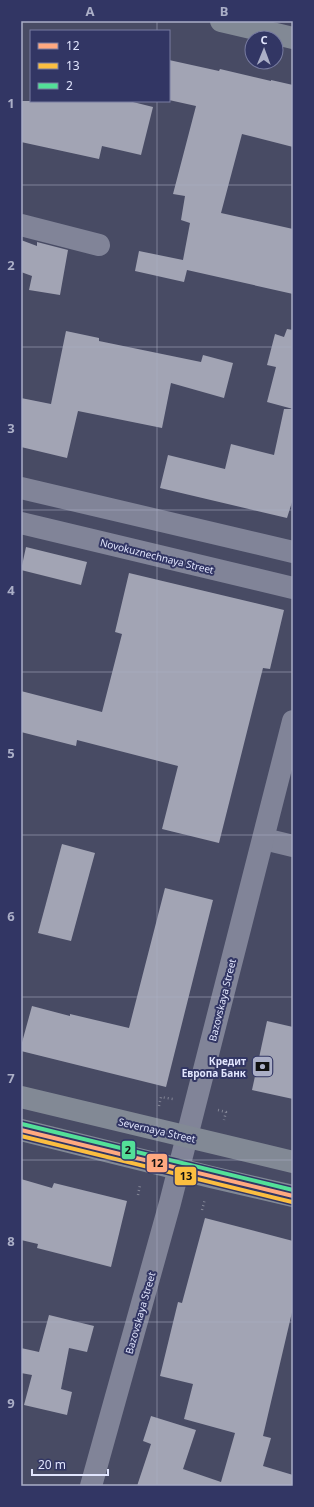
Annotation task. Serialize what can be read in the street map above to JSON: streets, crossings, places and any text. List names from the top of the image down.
{
  "streets": {
    "main road": ["Severnaya Street"],
    "street": ["Novokuznechnaya Street", "Bazovskaya Street"]
  },
  "crossings": [
    ["Bazovskaya Street", "Severnaya Street"]
  ],
  "places": {
    "bank": ["Кредит Европа Банк"]
  },
  "lines": ["transit line 2", "transit line 12", "transit line 13"],
  "legend": ["12", "13", "2"],
  "scale_bar": "20 m",
  "north": "top",
  "grid": {
    "columns": ["A", "B"],
    "rows": [
      "1",
      "2",
      "3",
      "4",
      "5",
      "6",
      "7",
      "8",
      "9"
    ]
  }
}
